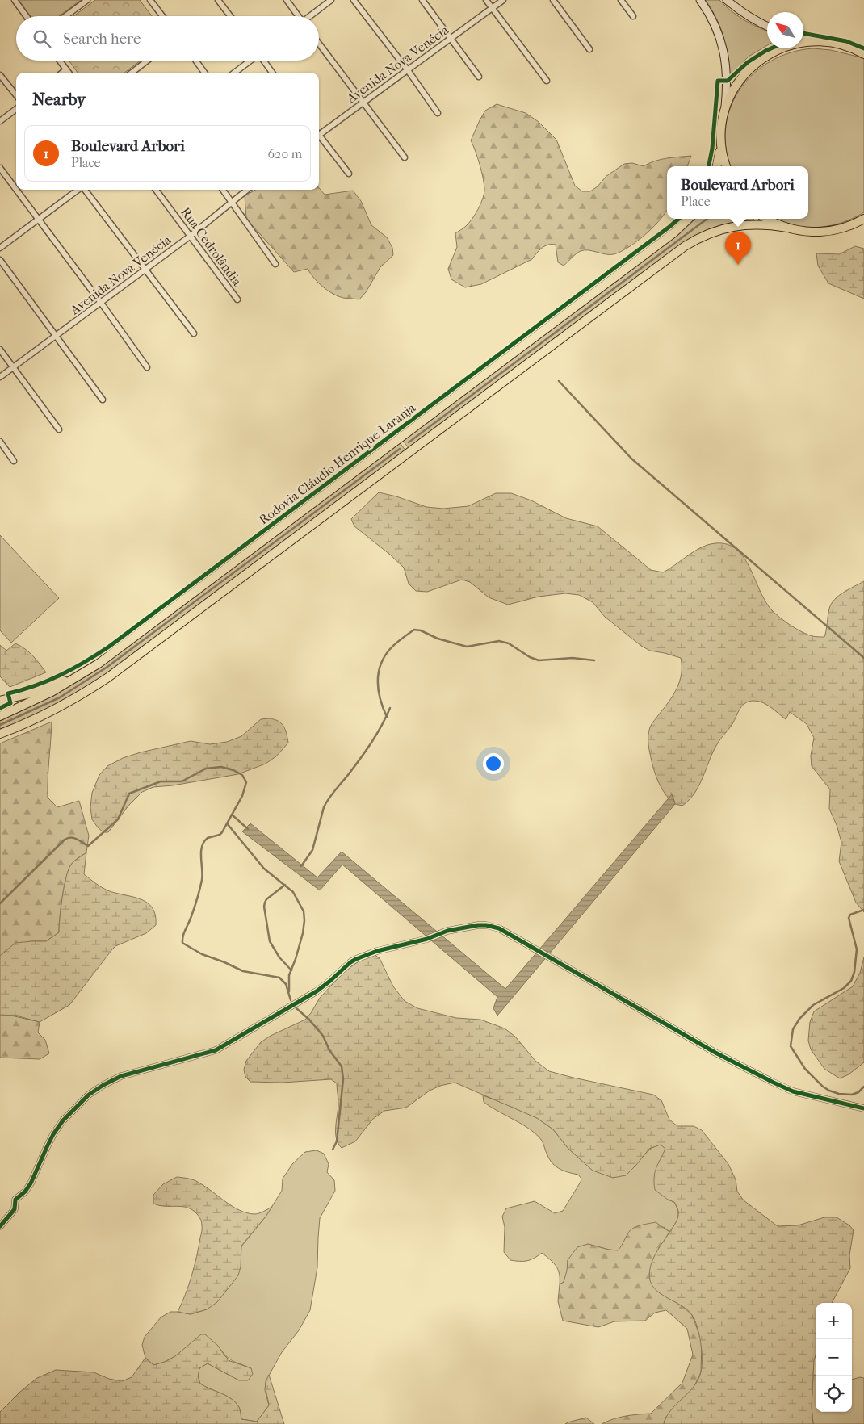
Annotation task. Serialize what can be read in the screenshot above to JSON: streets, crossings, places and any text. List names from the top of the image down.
{
  "streets": {
    "main road": ["Rodovia Cláudio Henrique Laranja"],
    "street": ["Avenida Nova Venécia", "Rua Cedrolândia"]
  },
  "crossings": [
    ["Avenida Nova Venécia", "Rua Cedrolândia"]
  ],
  "north": "top left",
  "page": {
    "search": "Search here",
    "heading": "Nearby",
    "list": [
      {
        "mark": "1",
        "name": "Boulevard Arbori",
        "note": "Place",
        "value": "620 m"
      }
    ],
    "popup": ["Boulevard Arbori", "Place"],
    "pins": "1",
    "map_buttons": ["+", "−"]
  }
}
